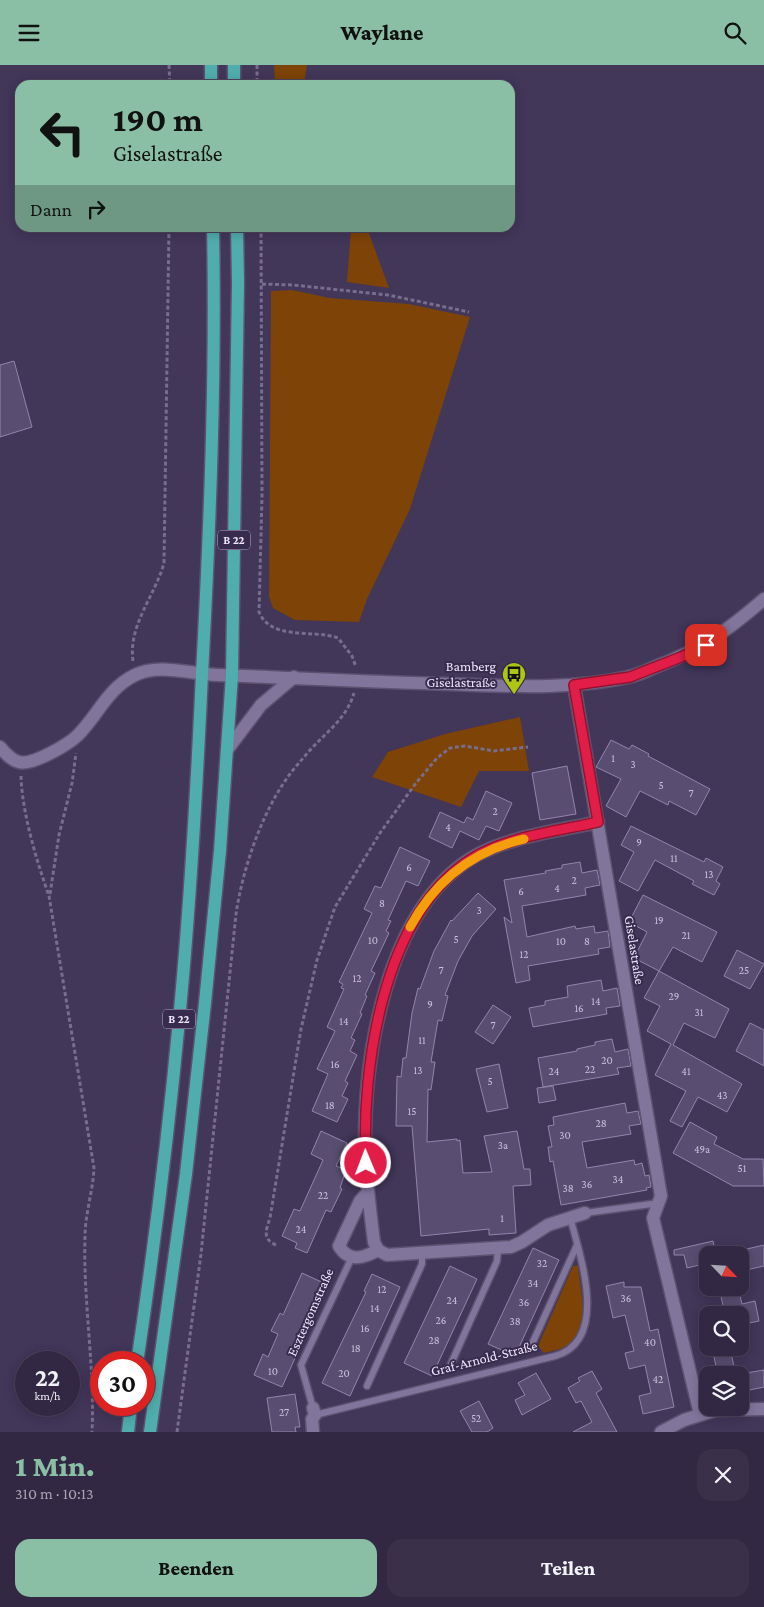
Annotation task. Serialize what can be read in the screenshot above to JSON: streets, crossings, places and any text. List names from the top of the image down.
{
  "streets": {
    "main road": ["B 22"],
    "street": ["Giselastraße"],
    "lane": ["Esztergomstraße", "Graf-Arnold-Straße"]
  },
  "crossings": [
    ["Esztergomstraße", "Graf-Arnold-Straße"]
  ],
  "places": {
    "bus stop": ["Bamberg Giselastraße"]
  },
  "house_numbers": [
    "1",
    "3",
    "5",
    "7",
    "2",
    "4",
    "9",
    "11",
    "6",
    "13",
    "2",
    "4",
    "6",
    "8",
    "3",
    "19",
    "21",
    "5",
    "10",
    "10",
    "8",
    "12",
    "7",
    "25",
    "12",
    "29",
    "14",
    "9",
    "16",
    "31",
    "14",
    "7",
    "11",
    "20",
    "16",
    "22",
    "13",
    "24",
    "41",
    "5",
    "43",
    "18",
    "15",
    "28",
    "30",
    "3a",
    "49a",
    "51",
    "34",
    "36",
    "38",
    "22",
    "1",
    "24",
    "32",
    "34",
    "12",
    "36",
    "24",
    "36",
    "14",
    "26",
    "38",
    "16",
    "28",
    "40",
    "18",
    "10",
    "20",
    "42",
    "27",
    "52"
  ],
  "north": "bottom right",
  "page": {
    "header": "Waylane",
    "turn": ["190 m", "Giselastraße"],
    "then": "Dann",
    "speed": "22 km/h",
    "limit": "30",
    "heading": ["1 Min.", "310 m · 10:13"],
    "buttons": ["Beenden", "Teilen"]
  }
}
